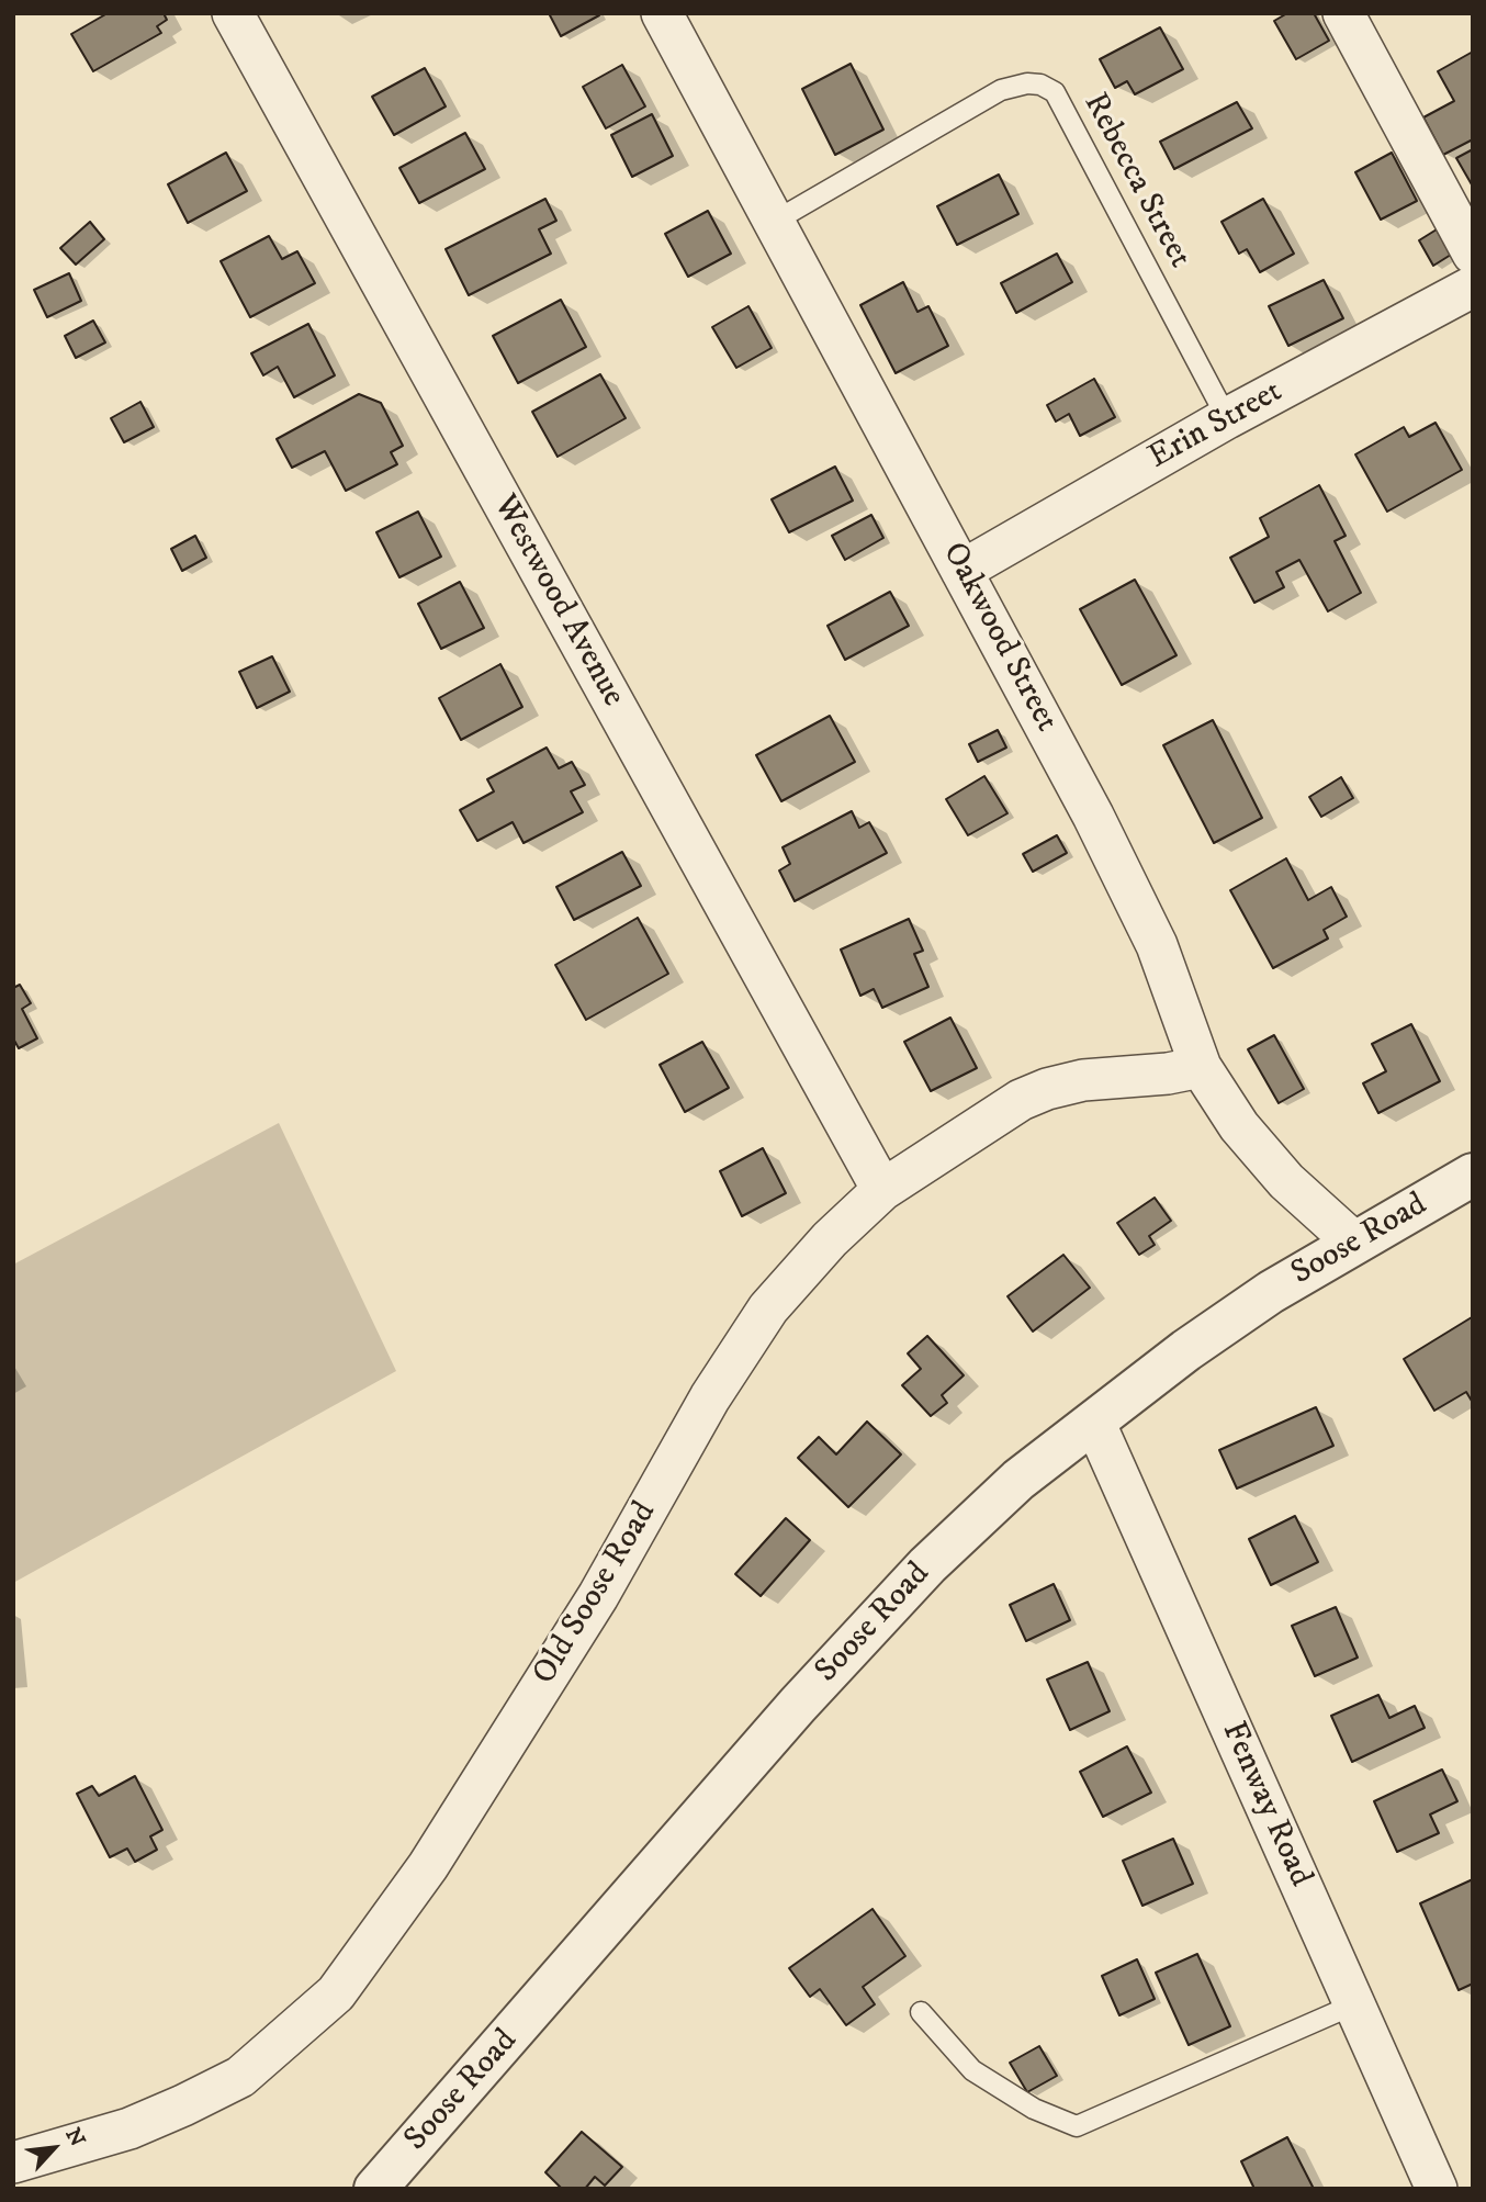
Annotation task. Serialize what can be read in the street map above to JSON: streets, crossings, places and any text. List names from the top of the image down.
{
  "streets": {
    "street": [
      "Erin Street",
      "Westwood Avenue",
      "Oakwood Street",
      "Soose Road",
      "Old Soose Road",
      "Fenway Road"
    ],
    "lane": ["Rebecca Street"]
  },
  "crossings": [
    ["Rebecca Street", "Erin Street"],
    ["Rebecca Street", "Oakwood Street"],
    ["Erin Street", "Oakwood Street"],
    ["Westwood Avenue", "Old Soose Road"],
    ["Oakwood Street", "Soose Road"],
    ["Oakwood Street", "Old Soose Road"],
    ["Soose Road", "Fenway Road"]
  ],
  "north": "top right"
}
